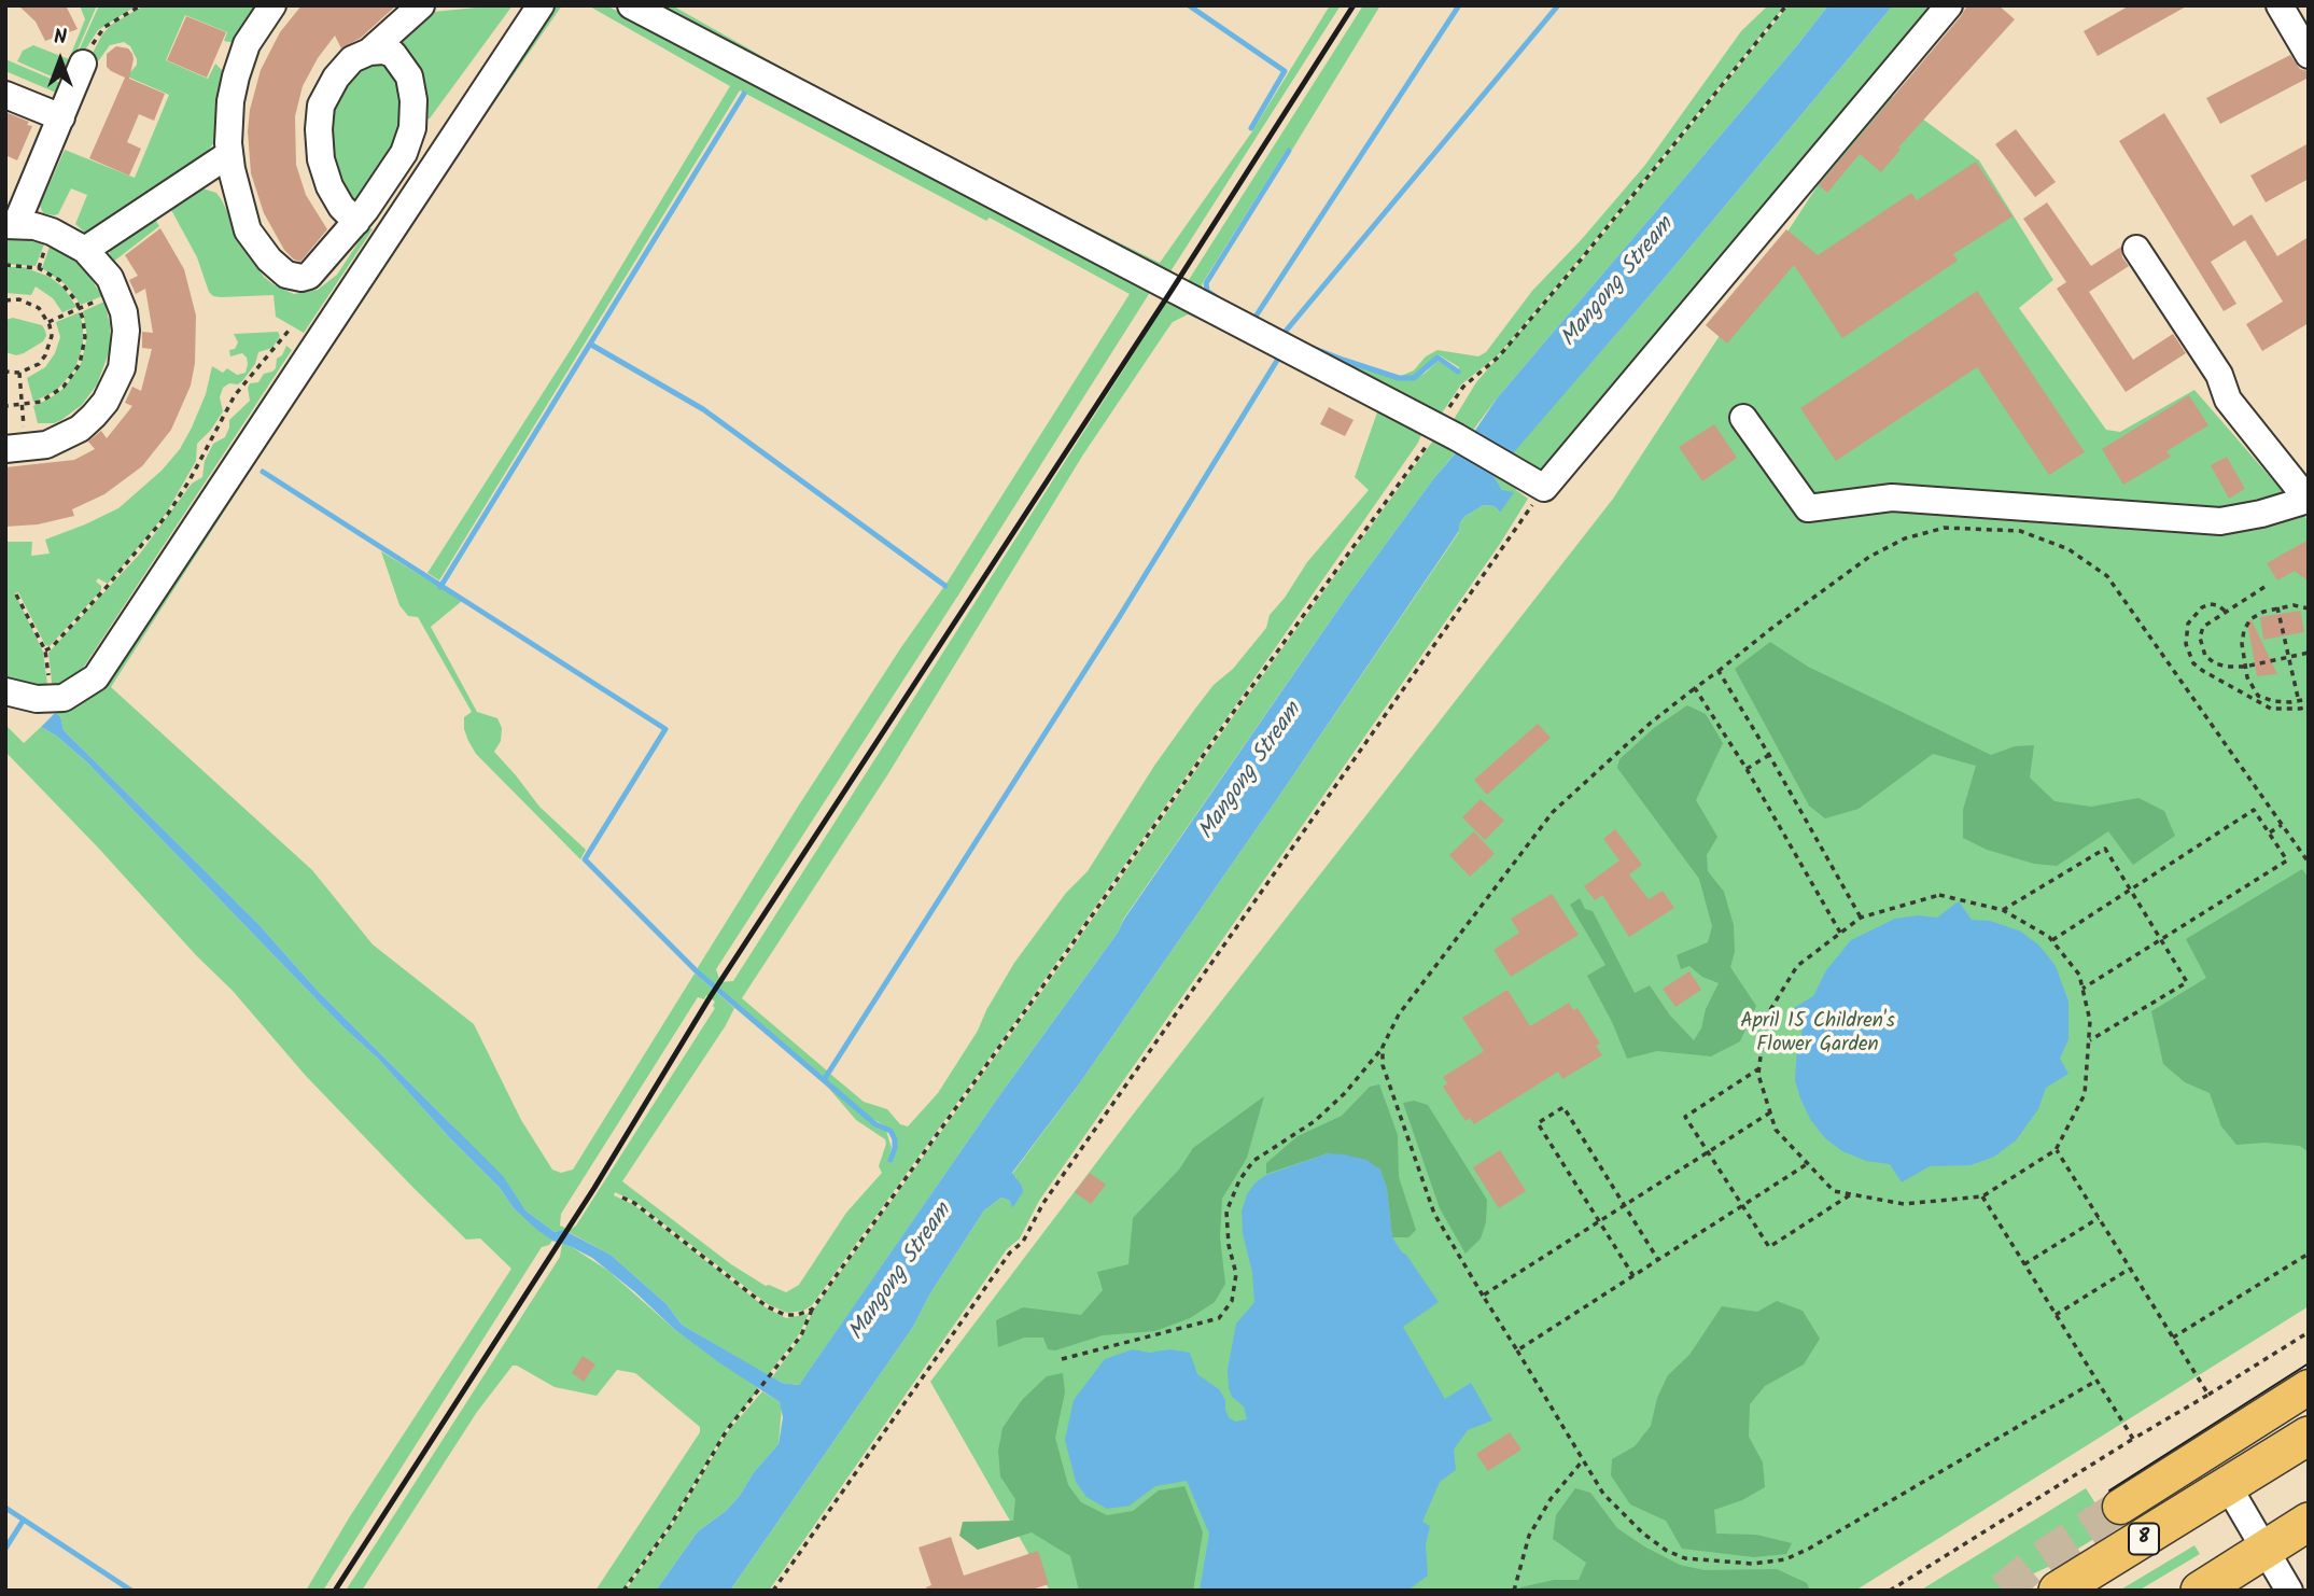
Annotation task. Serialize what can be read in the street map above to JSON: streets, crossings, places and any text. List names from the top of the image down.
{
  "streets": {
    "highway": ["8"]
  },
  "water": ["Mangong Stream"],
  "parks": ["April 15 Children's Flower Garden"],
  "north": "top"
}
